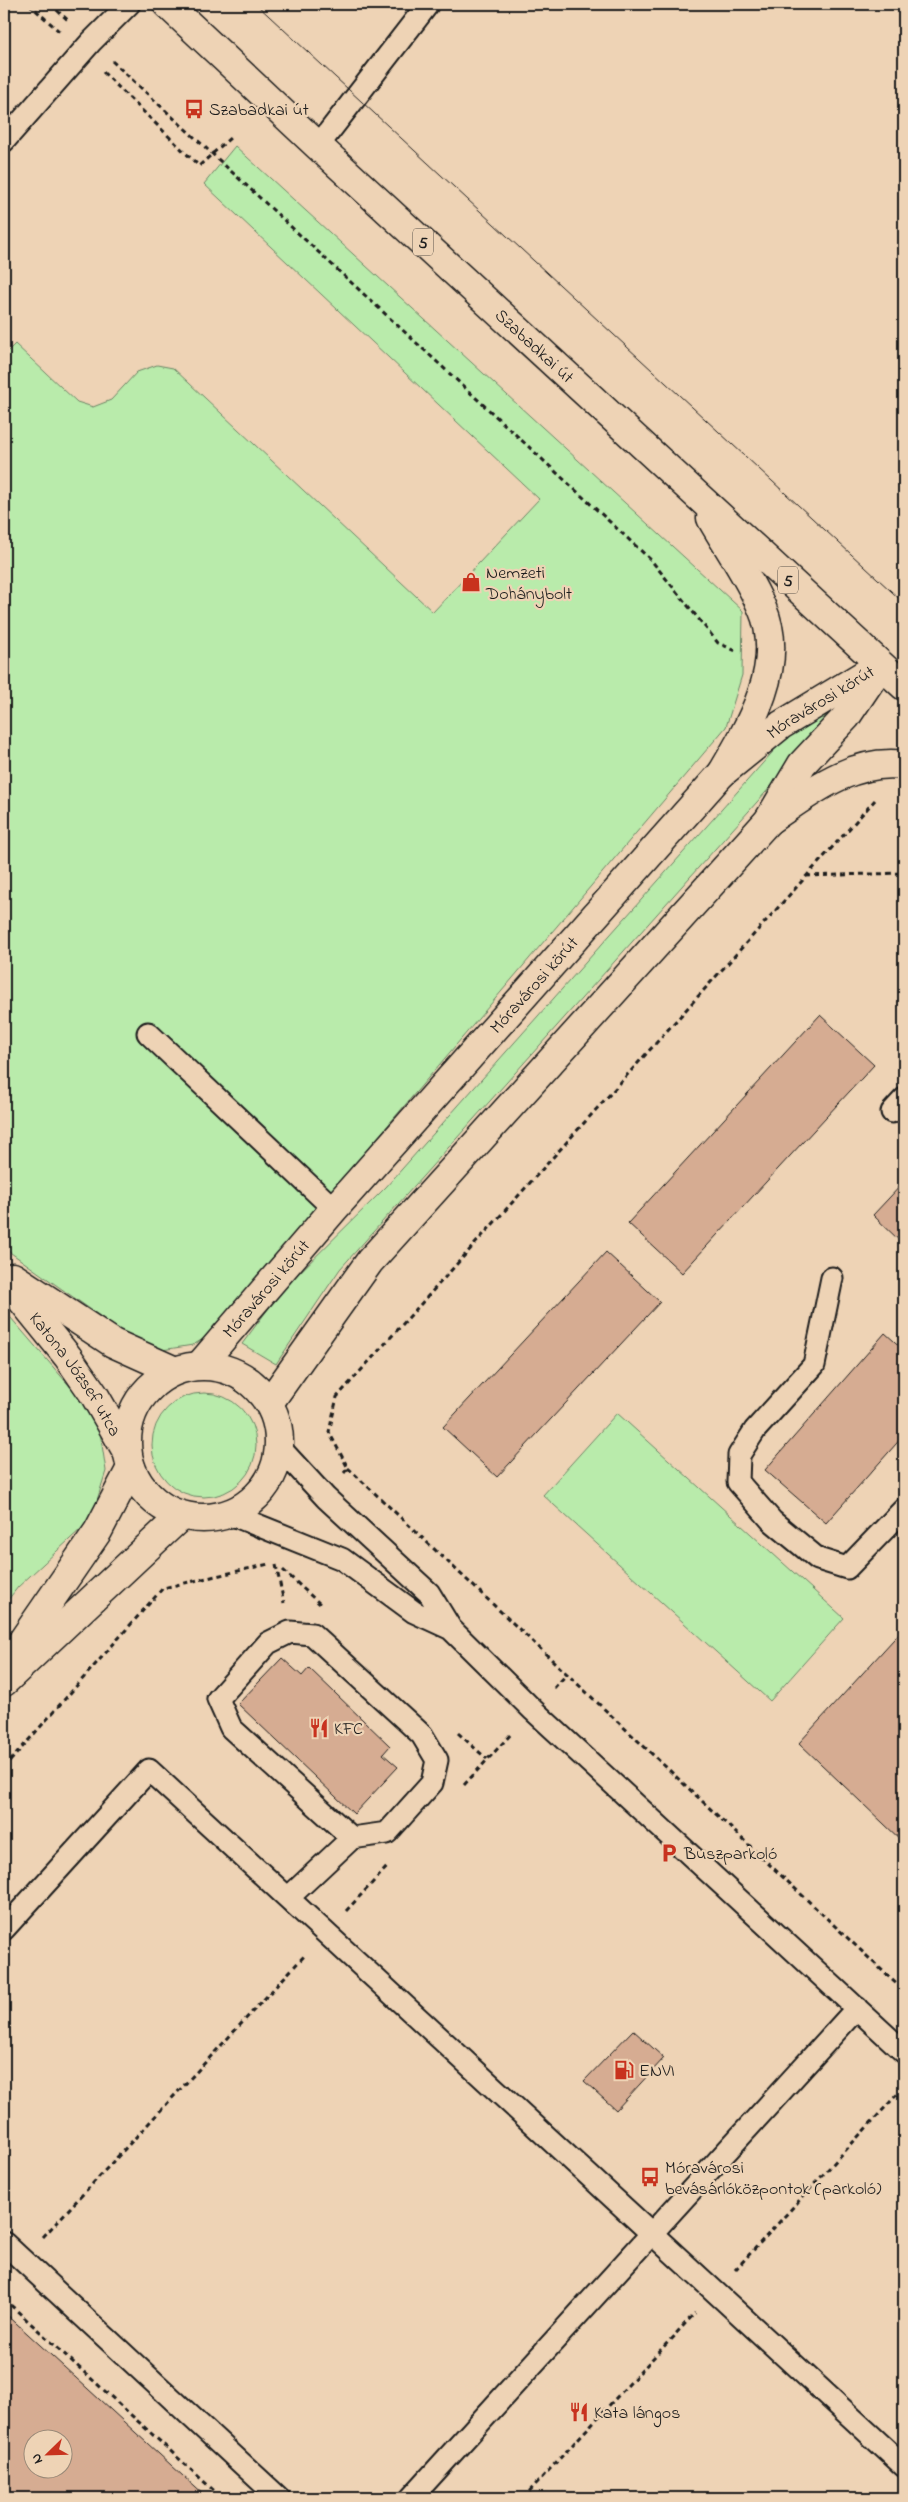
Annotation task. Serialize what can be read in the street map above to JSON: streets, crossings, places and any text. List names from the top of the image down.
{
  "streets": {
    "main road": [
      "5",
      "Szabadkai út",
      "Móravárosi körút",
      "Katona József utca"
    ]
  },
  "crossings": [
    ["Szabadkai út", "Móravárosi körút"],
    ["Móravárosi körút", "Katona József utca"]
  ],
  "places": {
    "bus stop": ["Szabadkai út", "Móravárosi bevásárlóközpontok (parkoló)"],
    "shop": ["Nemzeti Dohánybolt"],
    "restaurant": ["KFC", "Kata lángos"],
    "parking": ["Buszparkoló"],
    "fuel station": ["ENVI"]
  },
  "north": "bottom left"
}
